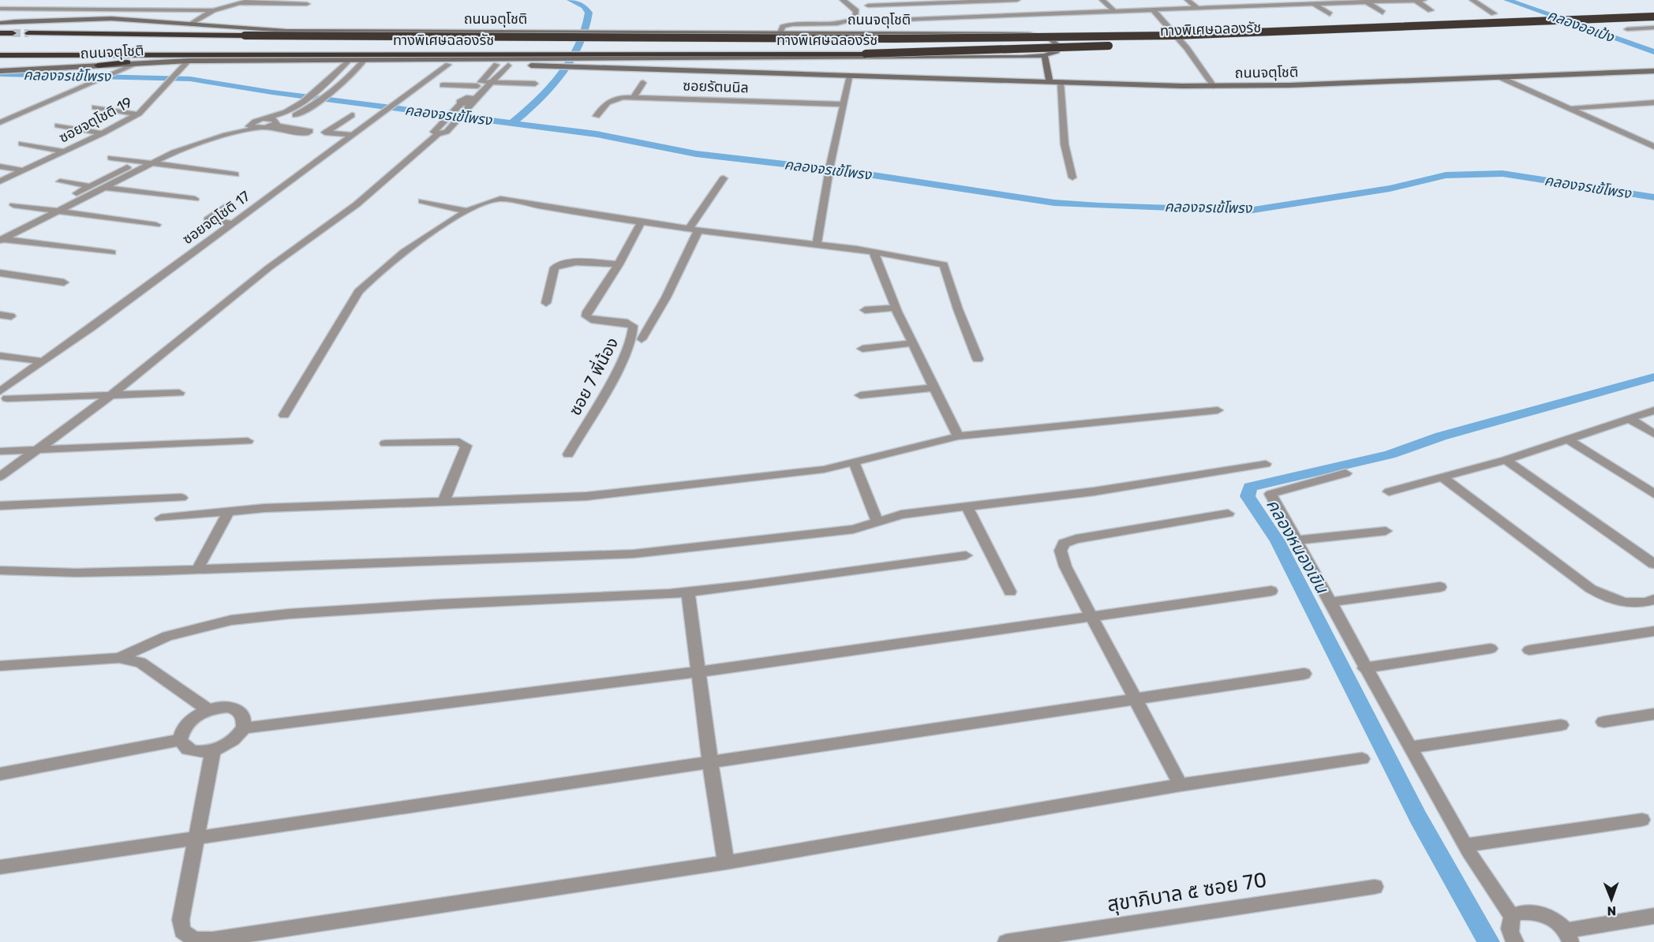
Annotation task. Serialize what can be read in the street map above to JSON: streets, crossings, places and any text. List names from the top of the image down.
{
  "streets": {
    "highway": ["ทางพิเศษฉลองรัช"],
    "street": [
      "ถนนจตุโชติ",
      "ซอยรัตนนิล",
      "ซอยจตุโชติ 19",
      "ซอยจตุโชติ 17",
      "ซอย 7 พี่น้อง",
      "สุขาภิบาล ๕ ซอย 70"
    ]
  },
  "crossings": [
    ["ถนนจตุโชติ", "ทางพิเศษฉลองรัช"],
    ["ถนนจตุโชติ", "ซอยจตุโชติ 19"],
    ["ถนนจตุโชติ", "ซอยจตุโชติ 17"]
  ],
  "water": ["คลองออเป้ง", "คลองจรเข้โพรง", "คลองหนองเขิน"],
  "north": "bottom"
}
